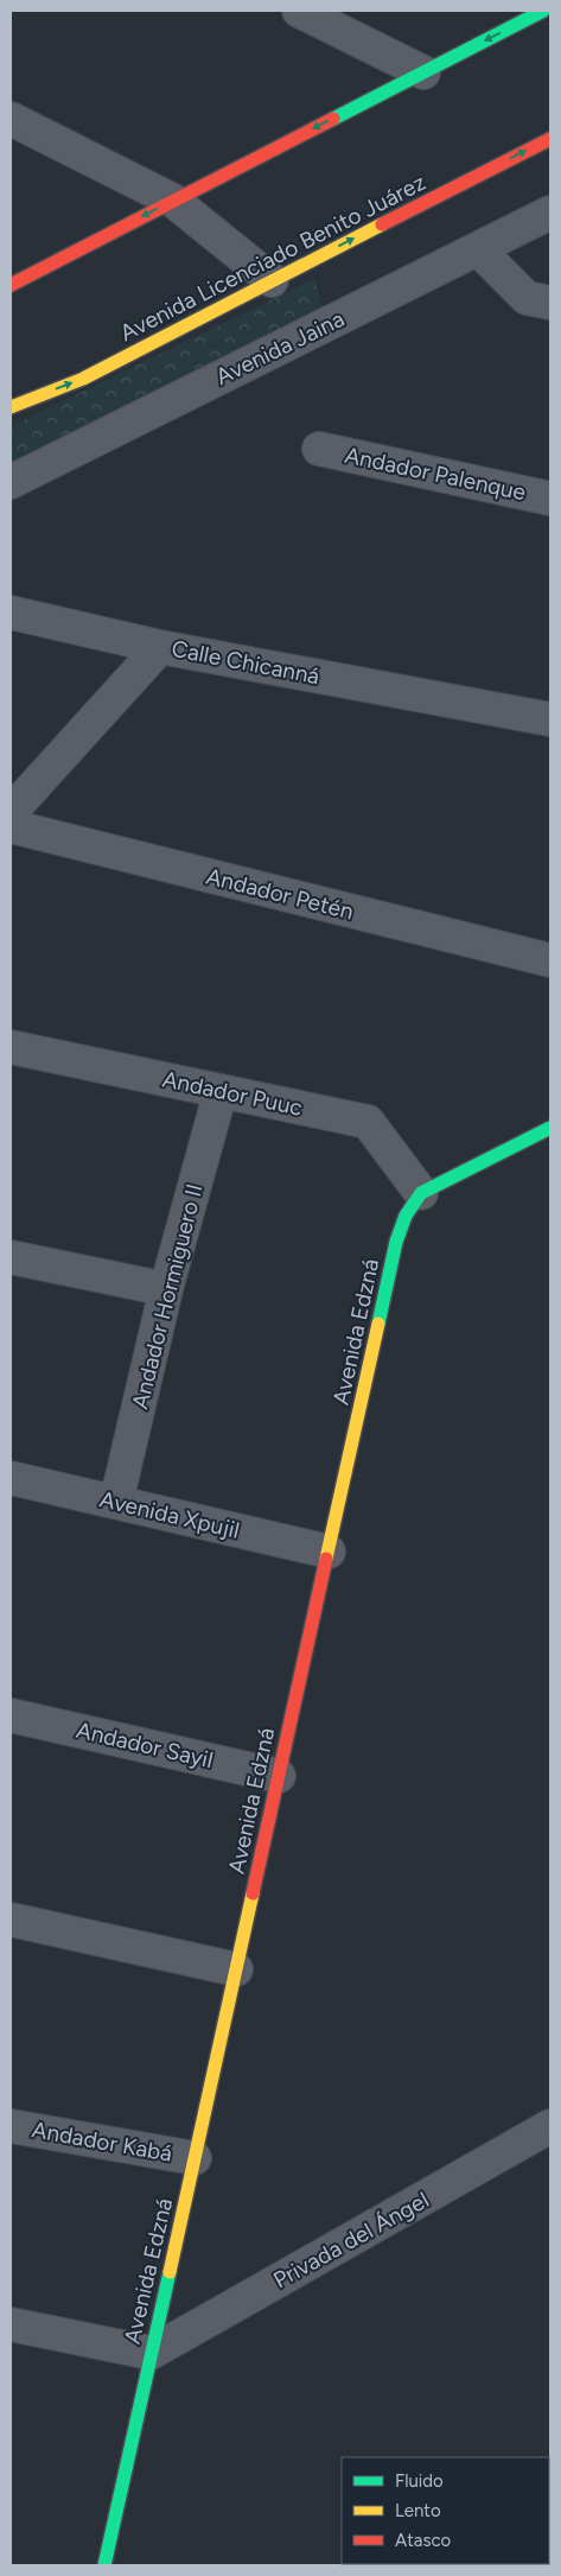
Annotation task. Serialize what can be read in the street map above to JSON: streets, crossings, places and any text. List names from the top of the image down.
{
  "streets": {
    "street": [
      "Avenida Licenciado Benito Juárez",
      "Avenida Jaina",
      "Andador Palenque",
      "Calle Chicanná",
      "Andador Petén",
      "Andador Puuc",
      "Andador Hormiguero II",
      "Avenida Edzná",
      "Avenida Xpujil",
      "Andador Sayil",
      "Andador Kabá",
      "Privada del Ángel"
    ]
  },
  "crossings": [
    ["Andador Puuc", "Andador Hormiguero II"],
    ["Andador Puuc", "Avenida Edzná"],
    ["Andador Hormiguero II", "Avenida Xpujil"],
    ["Avenida Edzná", "Avenida Xpujil"],
    ["Avenida Edzná", "Andador Sayil"],
    ["Avenida Edzná", "Andador Kabá"],
    ["Avenida Edzná", "Privada del Ángel"]
  ],
  "legend": ["Fluido", "Lento", "Atasco"]
}
